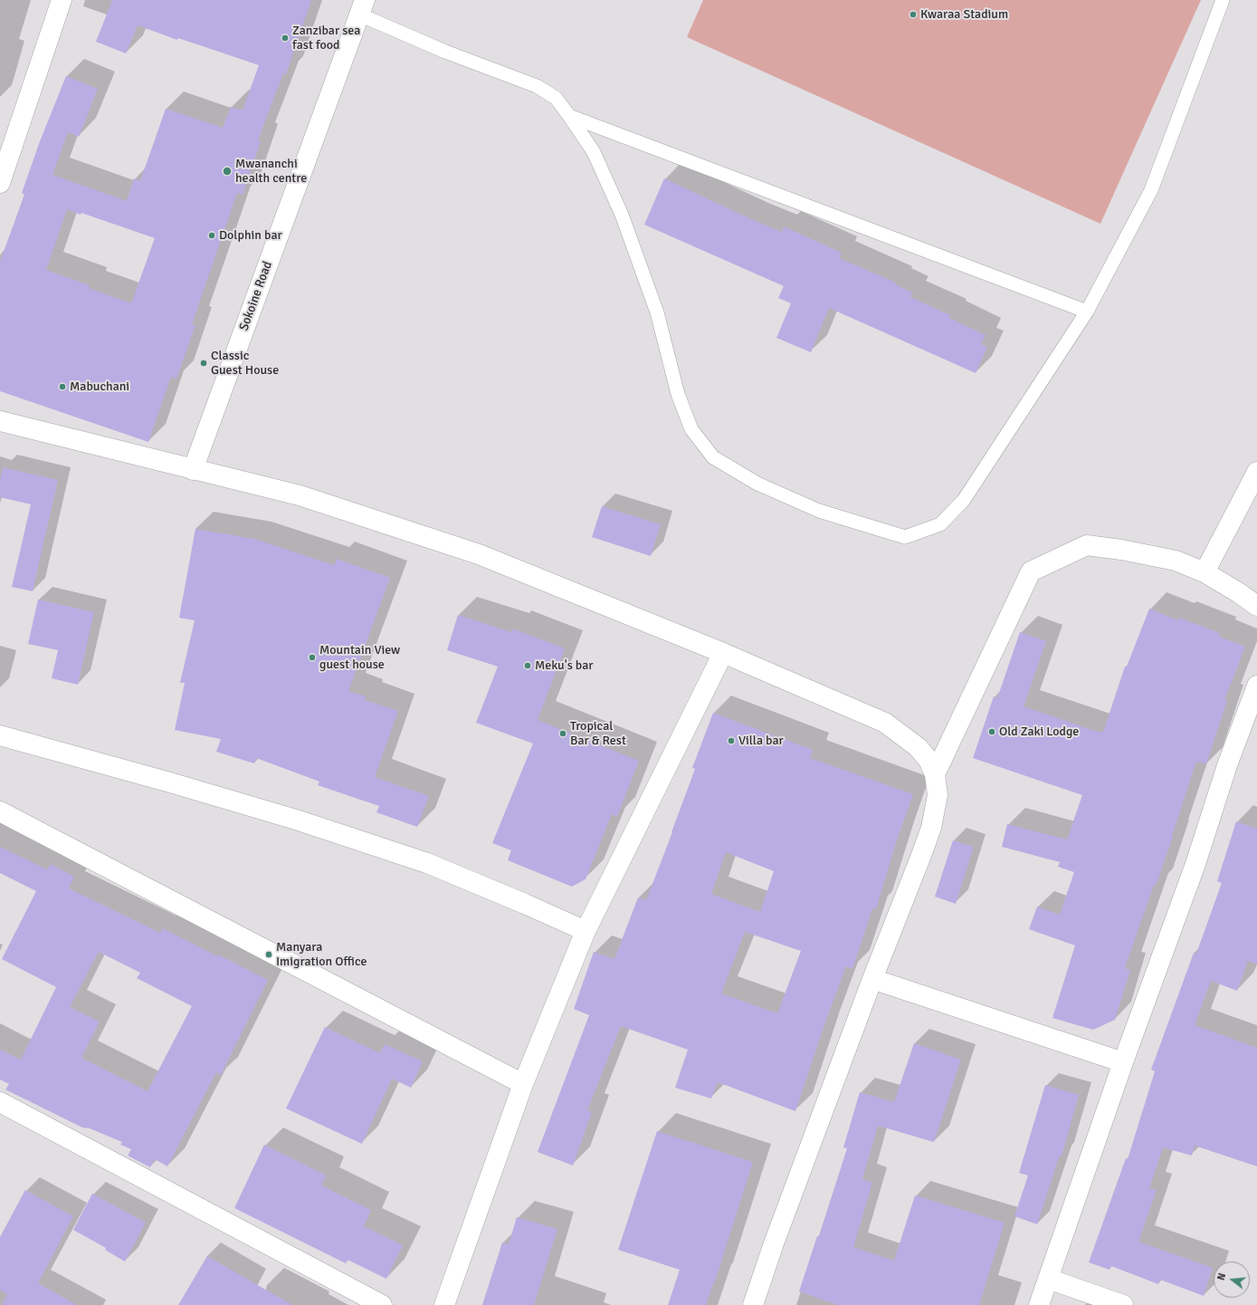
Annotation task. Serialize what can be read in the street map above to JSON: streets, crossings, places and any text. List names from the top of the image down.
{
  "streets": {
    "street": ["Sokoine Road"]
  },
  "places": [
    "Kwaraa Stadium",
    "Zanzibar sea fast food",
    "Mwananchi health centre",
    "Dolphin bar",
    "Classic Guest House",
    "Mabuchani",
    "Mountain View guest house",
    "Meku's bar",
    "Old Zaki Lodge",
    "Tropical Bar & Rest",
    "Villa bar",
    "Manyara Imigration Office"
  ],
  "north": "left"
}
